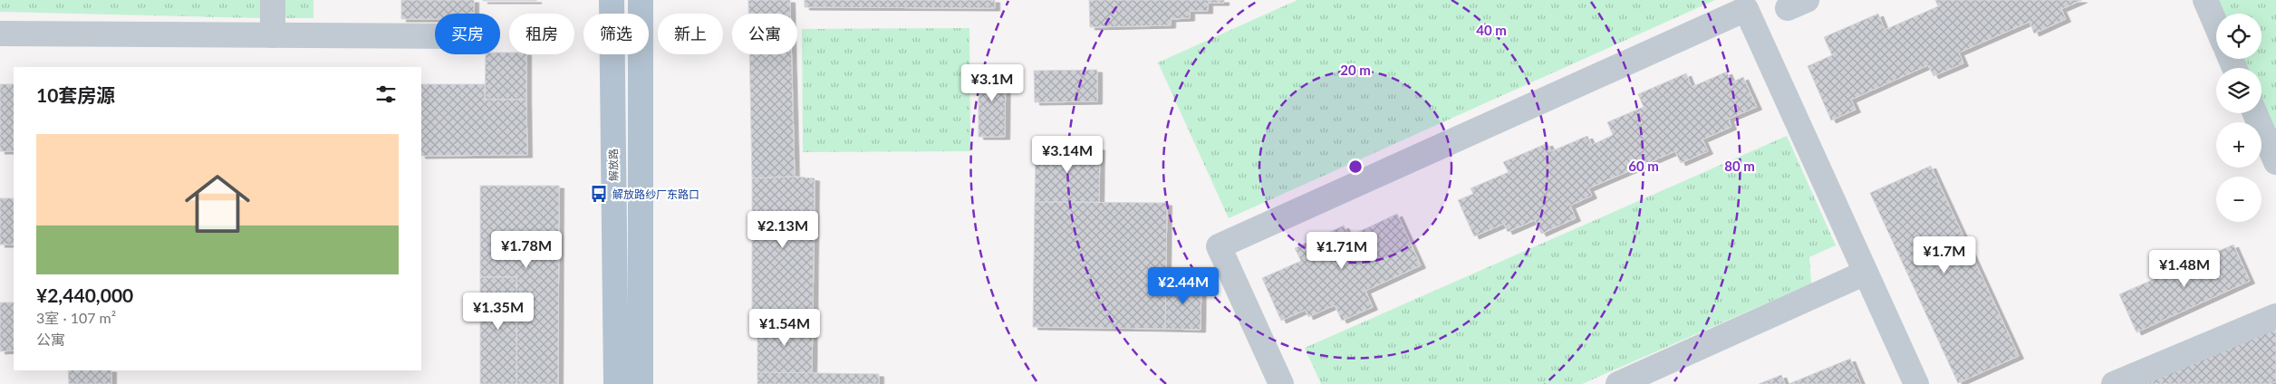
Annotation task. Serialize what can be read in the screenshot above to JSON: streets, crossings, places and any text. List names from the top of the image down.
{
  "streets": {
    "main road": ["解放路"]
  },
  "places": {
    "bus stop": ["解放路纱厂东路口"]
  },
  "page": {
    "map_buttons": ["+", "−"],
    "chip": [
      "买房",
      "租房",
      "筛选",
      "新上",
      "公寓"
    ],
    "price": [
      "¥3.1M",
      "¥3.14M",
      "¥2.13M",
      "¥1.78M",
      "¥1.71M",
      "¥1.7M",
      "¥1.48M",
      "¥2.44M",
      "¥1.35M",
      "¥1.54M"
    ],
    "heading": "10套房源",
    "list": [
      {
        "name": "¥2,440,000",
        "note": "3室 · 107 m² · 公寓"
      }
    ]
  },
  "rings": [
    "40 m",
    "20 m",
    "60 m",
    "80 m"
  ]
}
